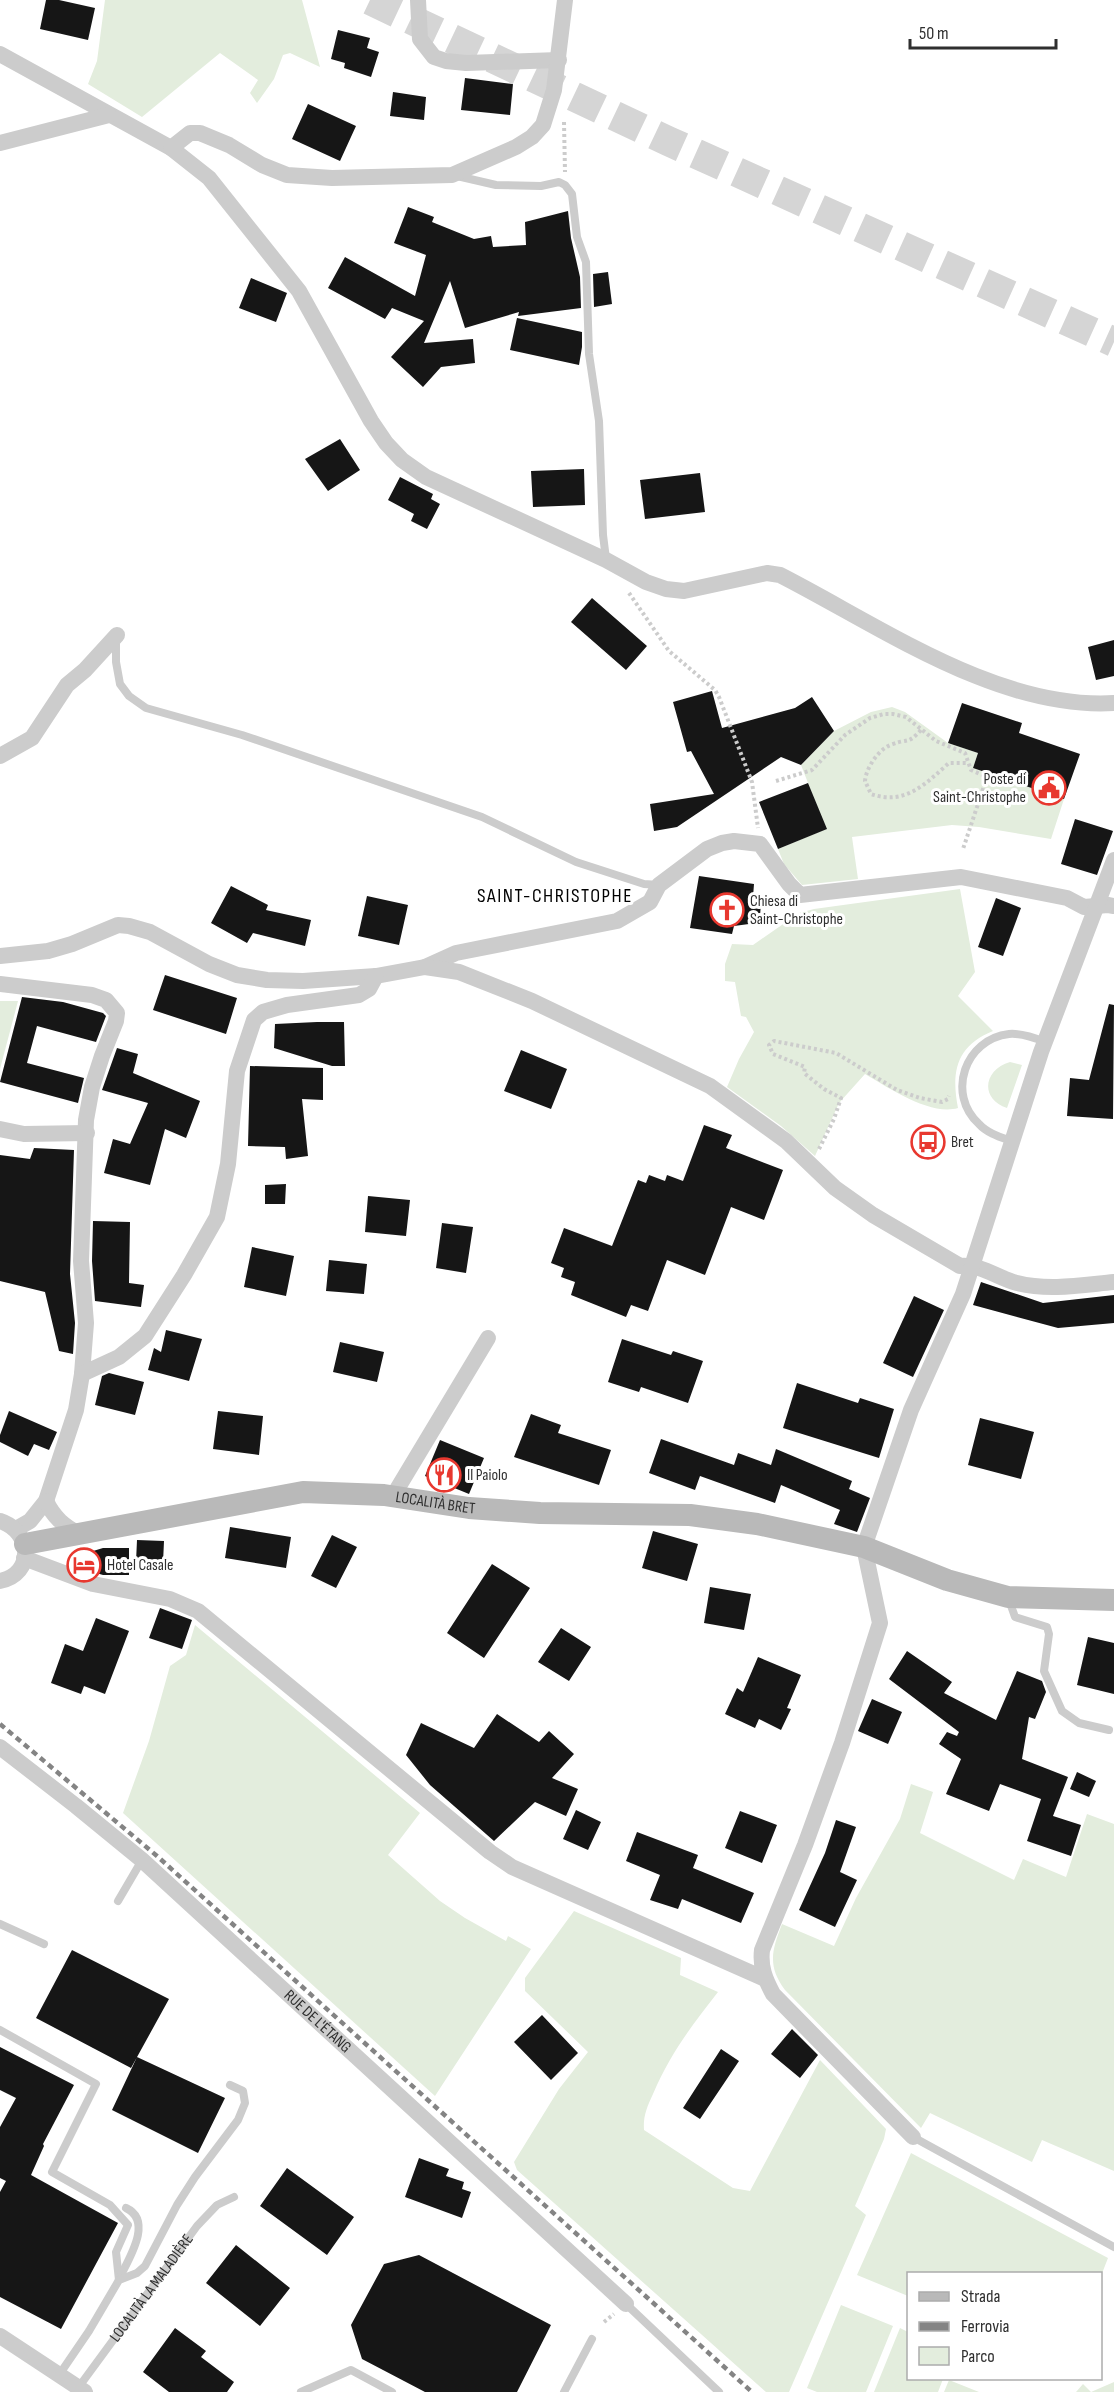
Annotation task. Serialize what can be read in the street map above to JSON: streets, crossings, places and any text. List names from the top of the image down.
{
  "streets": {
    "street": ["LOCALITÀ BRET", "RUE DE L'ÉTANG", "LOCALITÀ LA MALADIÈRE"]
  },
  "districts": ["SAINT-CHRISTOPHE"],
  "places": {
    "public building": ["Poste di Saint-Christophe"],
    "church": ["Chiesa di Saint-Christophe"],
    "bus stop": ["Bret"],
    "restaurant": ["Il Paiolo"],
    "hotel": ["Hotel Casale"]
  },
  "legend": ["Strada", "Ferrovia", "Parco"],
  "scale_bar": "50 m"
}
